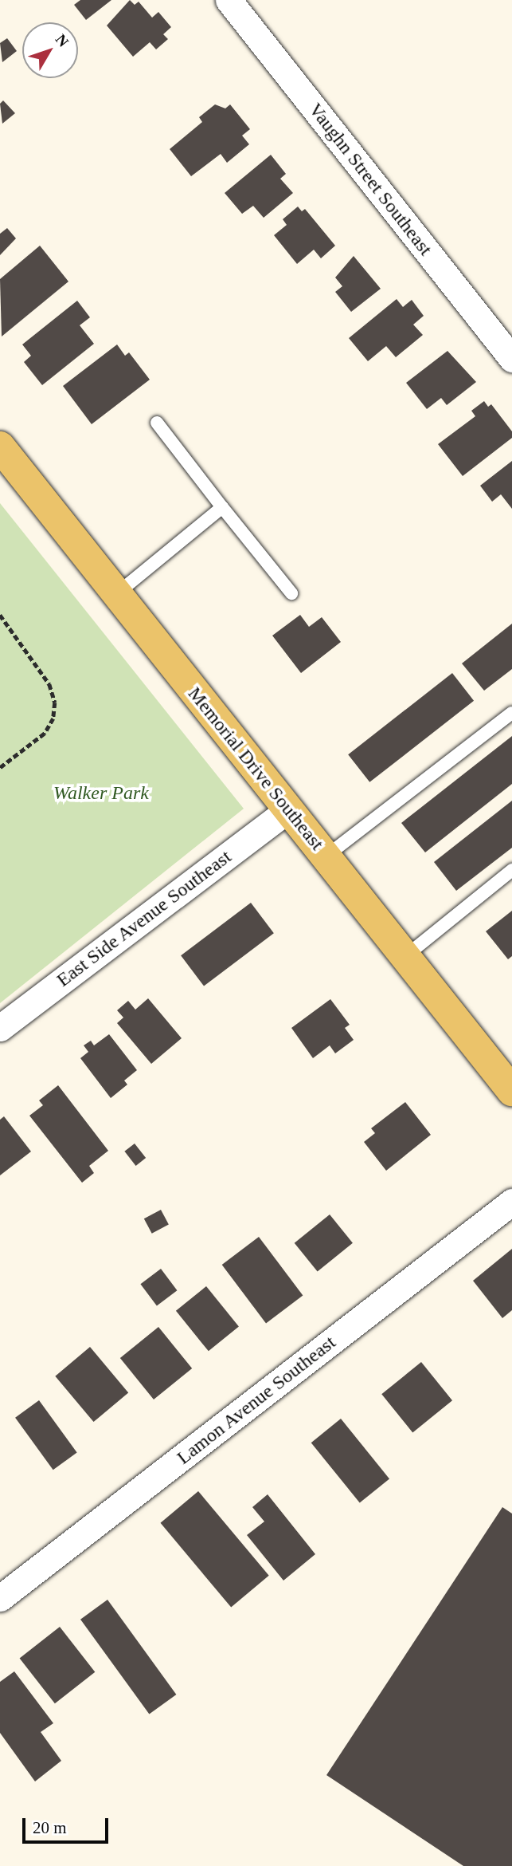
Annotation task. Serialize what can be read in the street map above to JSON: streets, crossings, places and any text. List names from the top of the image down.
{
  "streets": {
    "main road": ["Memorial Drive Southeast"],
    "street": ["Vaughn Street Southeast", "East Side Avenue Southeast", "Lamon Avenue Southeast"]
  },
  "crossings": [
    ["Memorial Drive Southeast", "East Side Avenue Southeast"]
  ],
  "parks": ["Walker Park"],
  "scale_bar": "20 m",
  "north": "top right"
}
